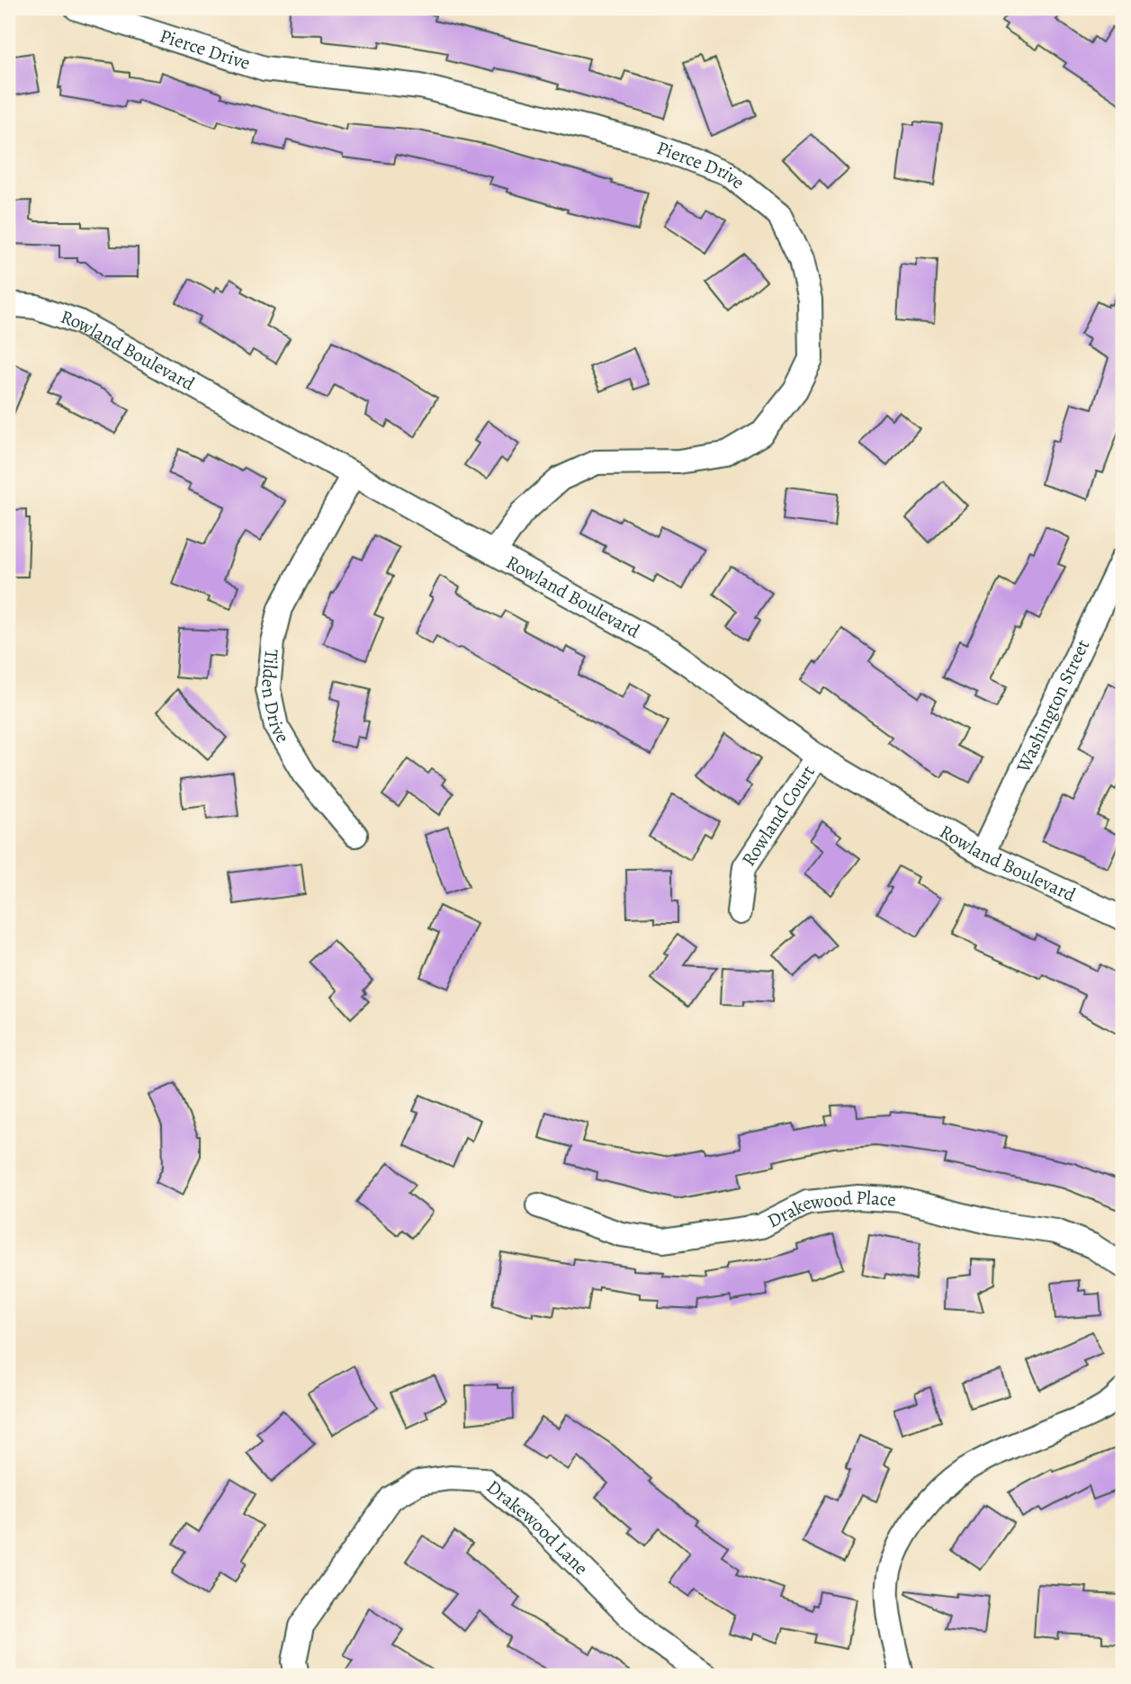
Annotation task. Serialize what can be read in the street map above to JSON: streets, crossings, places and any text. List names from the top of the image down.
{
  "streets": {
    "street": [
      "Pierce Drive",
      "Rowland Boulevard",
      "Tilden Drive",
      "Washington Street",
      "Rowland Court",
      "Drakewood Place",
      "Drakewood Lane"
    ]
  },
  "crossings": [
    ["Pierce Drive", "Rowland Boulevard"],
    ["Rowland Boulevard", "Tilden Drive"],
    ["Rowland Boulevard", "Washington Street"],
    ["Rowland Boulevard", "Rowland Court"]
  ]
}
